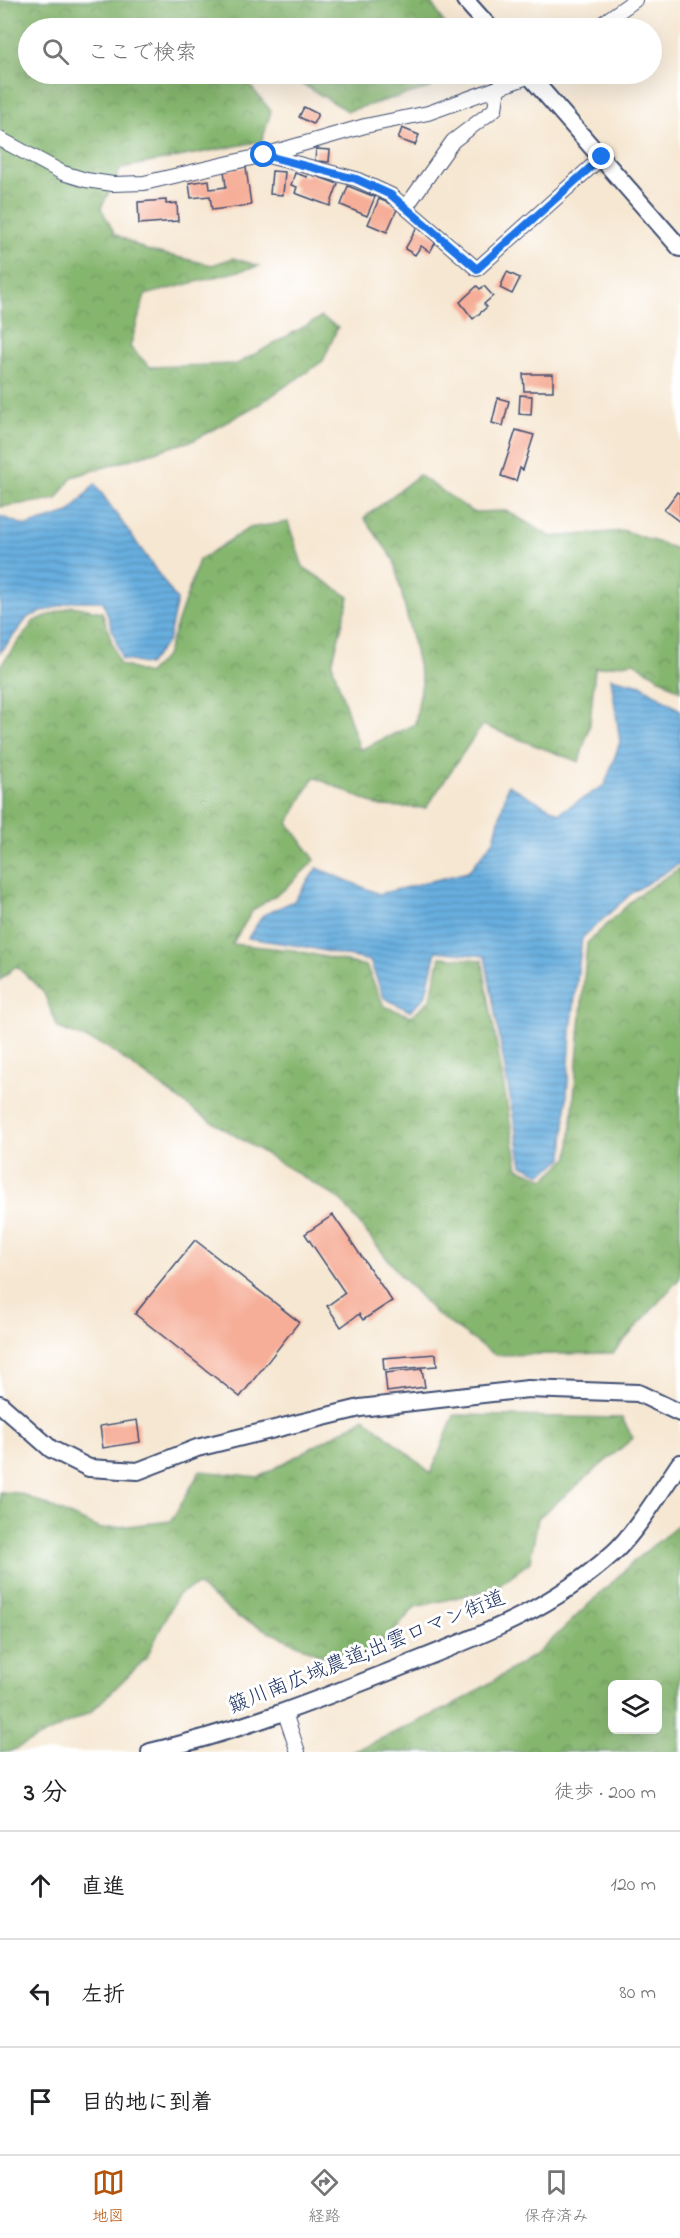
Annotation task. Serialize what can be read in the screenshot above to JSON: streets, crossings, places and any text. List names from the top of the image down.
{
  "streets": {
    "street": ["簸川南広域農道;出雲ロマン街道"]
  },
  "page": {
    "search": "ここで検索",
    "heading": ["3 分", "徒歩 · 200 m"],
    "list": [
      ["直進", "120 m"],
      ["左折", "80 m"],
      "目的地に到着"
    ],
    "nav": ["地図", "経路", "保存済み"]
  }
}
